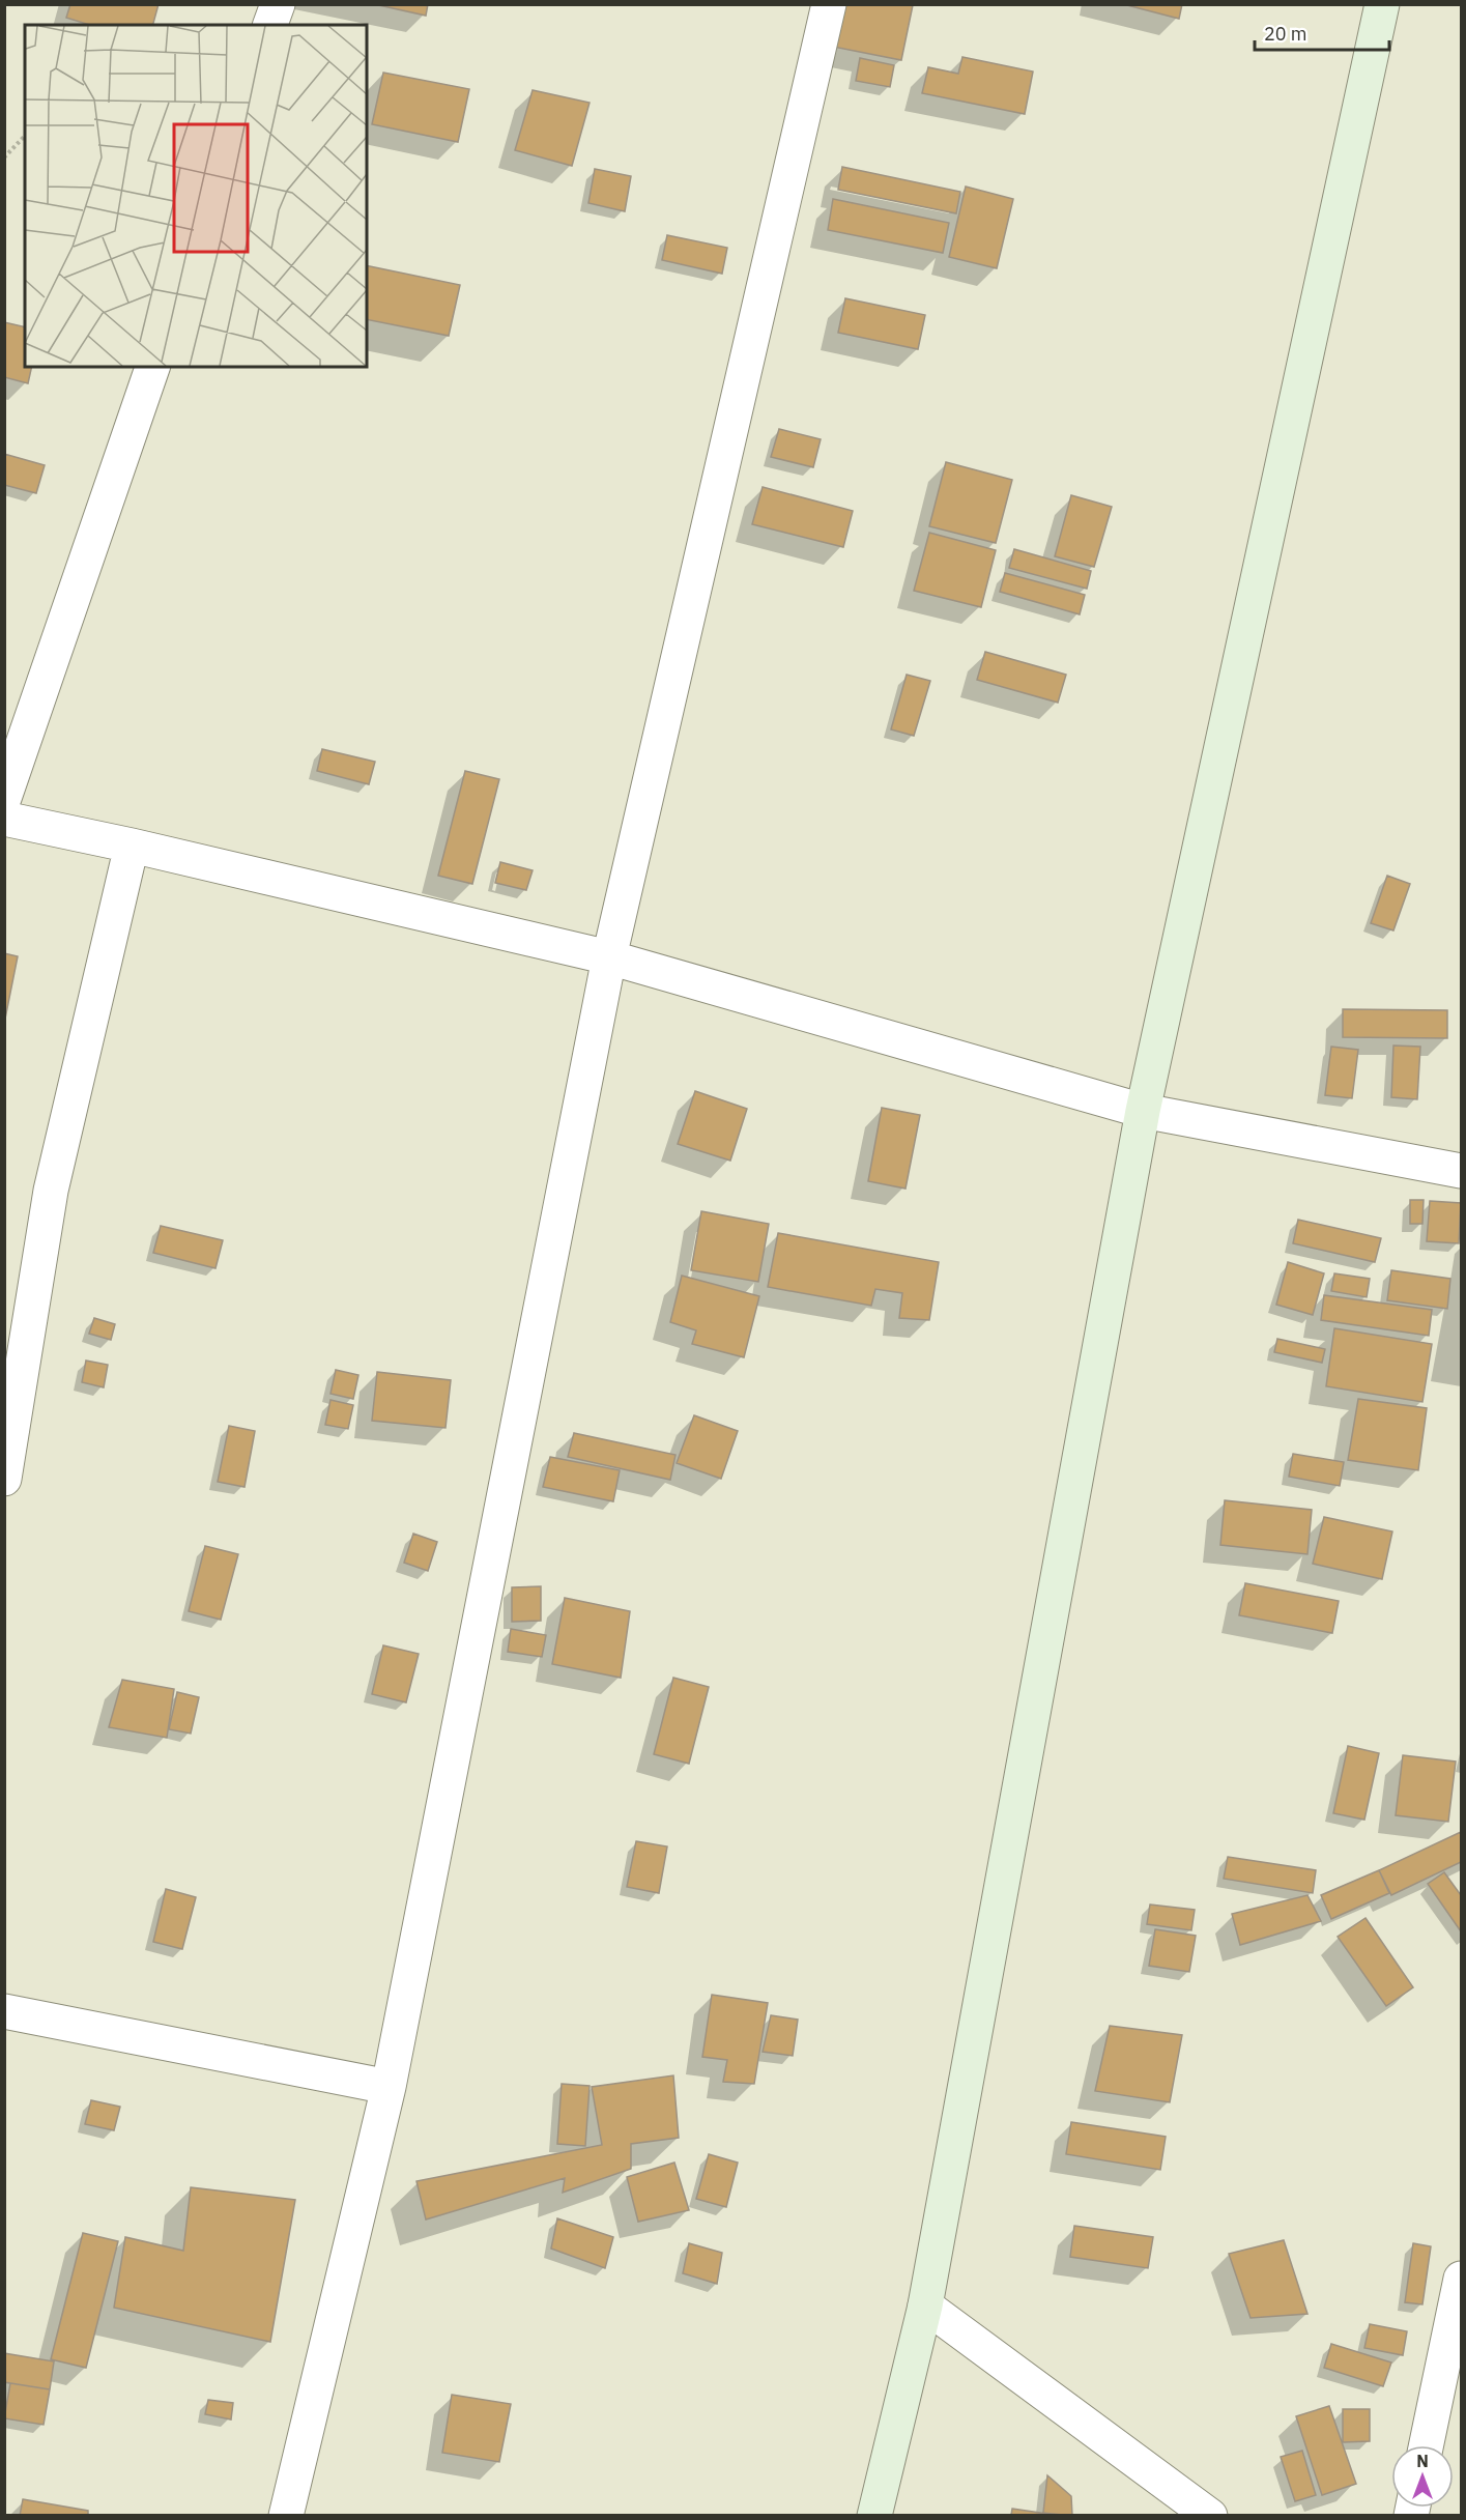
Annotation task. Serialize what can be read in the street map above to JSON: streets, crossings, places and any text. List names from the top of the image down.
{
  "scale_bar": "20 m",
  "north": "top"
}
